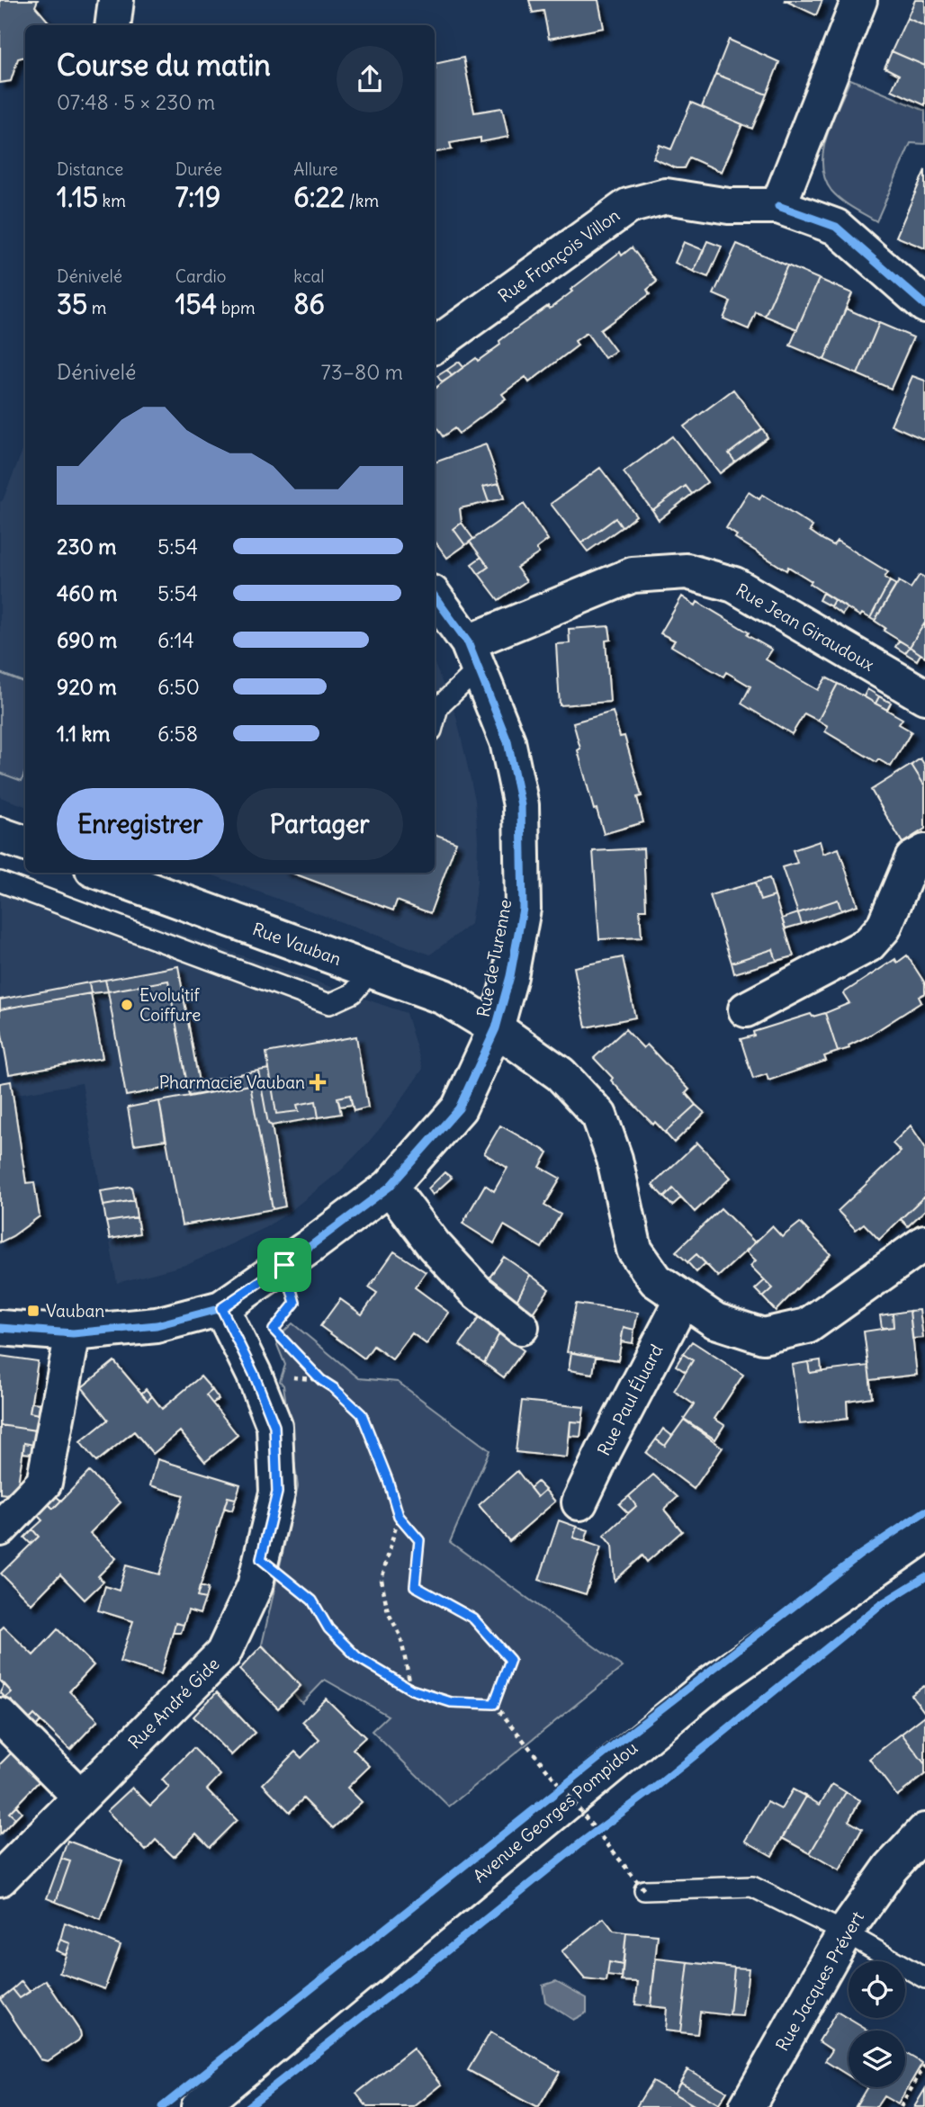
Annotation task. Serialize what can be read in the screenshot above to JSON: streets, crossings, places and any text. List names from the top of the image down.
{
  "streets": {
    "street": [
      "Rue François Villon",
      "Rue Jean Giraudoux",
      "Rue Vauban",
      "Rue de Turenne",
      "Rue Paul Éluard",
      "Rue André Gide",
      "Avenue Georges Pompidou",
      "Rue Jacques Prévert"
    ]
  },
  "crossings": [
    ["Rue Jean Giraudoux", "Rue de Turenne"],
    ["Rue Vauban", "Rue de Turenne"],
    ["Rue Vauban", "Rue Paul Éluard"],
    ["Rue de Turenne", "Rue André Gide"]
  ],
  "places": {
    "other": ["Evolu'tif Coiffure"],
    "health": ["Pharmacie Vauban"],
    "transit": ["Vauban"]
  },
  "page": {
    "heading": ["Course du matin", "07:48 · 5 × 230 m"],
    "stats": [
      ["Distance", "1.15 km"],
      ["Durée", "7:19"],
      ["Allure", "6:22 /km"],
      ["Dénivelé", "35 m"],
      ["Cardio", "154 bpm"],
      ["kcal", "86"]
    ],
    "chart": ["Dénivelé", "73–80 m"],
    "list": [
      {
        "name": "230 m",
        "note": "5:54"
      },
      {
        "name": "460 m",
        "note": "5:54"
      },
      {
        "name": "690 m",
        "note": "6:14"
      },
      {
        "name": "920 m",
        "note": "6:50"
      },
      {
        "name": "1.1 km",
        "note": "6:58"
      }
    ],
    "buttons": ["Enregistrer", "Partager"]
  }
}
